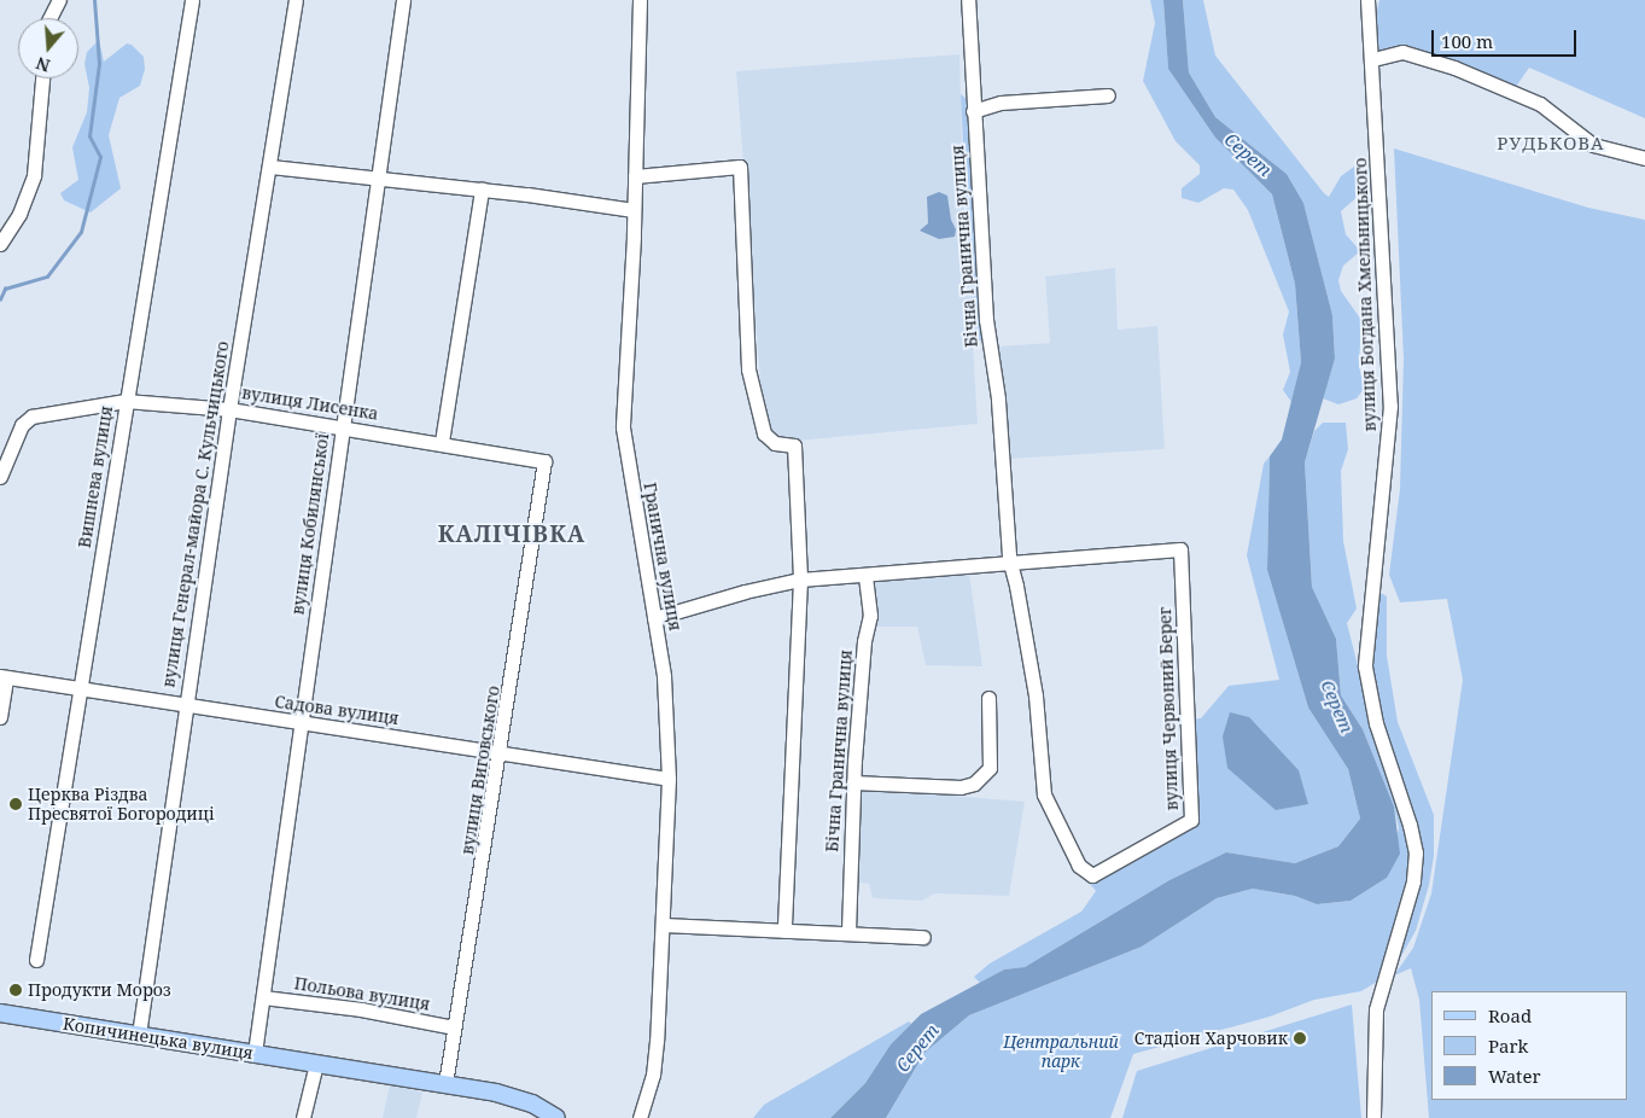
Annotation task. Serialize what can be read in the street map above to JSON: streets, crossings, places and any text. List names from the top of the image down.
{
  "streets": {
    "main road": ["Копичинецька вулиця"],
    "street": [
      "Бічна Гранична вулиця",
      "вулиця Богдана Хмельницького",
      "вулиця Лисенка",
      "Вишнева вулиця",
      "вулиця Генерал-майора С. Кульчицького",
      "вулиця Кобилянської",
      "Гранична вулиця",
      "вулиця Червоний Берег",
      "Садова вулиця",
      "вулиця Виговського",
      "Польова вулиця"
    ]
  },
  "crossings": [
    ["Бічна Гранична вулиця", "вулиця Червоний Берег"],
    ["вулиця Лисенка", "Вишнева вулиця"],
    ["вулиця Лисенка", "вулиця Генерал-майора С. Кульчицького"],
    ["вулиця Лисенка", "вулиця Кобилянської"],
    ["вулиця Лисенка", "вулиця Виговського"],
    ["Вишнева вулиця", "Садова вулиця"],
    ["вулиця Генерал-майора С. Кульчицького", "Садова вулиця"],
    ["вулиця Генерал-майора С. Кульчицького", "Копичинецька вулиця"],
    ["вулиця Кобилянської", "Садова вулиця"],
    ["вулиця Кобилянської", "Польова вулиця"],
    ["вулиця Кобилянської", "Копичинецька вулиця"],
    ["Гранична вулиця", "Садова вулиця"],
    ["Садова вулиця", "вулиця Виговського"],
    ["вулиця Виговського", "Польова вулиця"],
    ["вулиця Виговського", "Копичинецька вулиця"]
  ],
  "districts": ["РУДЬКОВА", "КАЛІЧІВКА"],
  "water": ["Серет"],
  "parks": ["Центральний парк"],
  "places": ["Церква Різдва Пресвятої Богородиці", "Продукти Мороз", "Стадіон Харчовик"],
  "legend": ["Road", "Park", "Water"],
  "scale_bar": "100 m",
  "north": "bottom"
}
